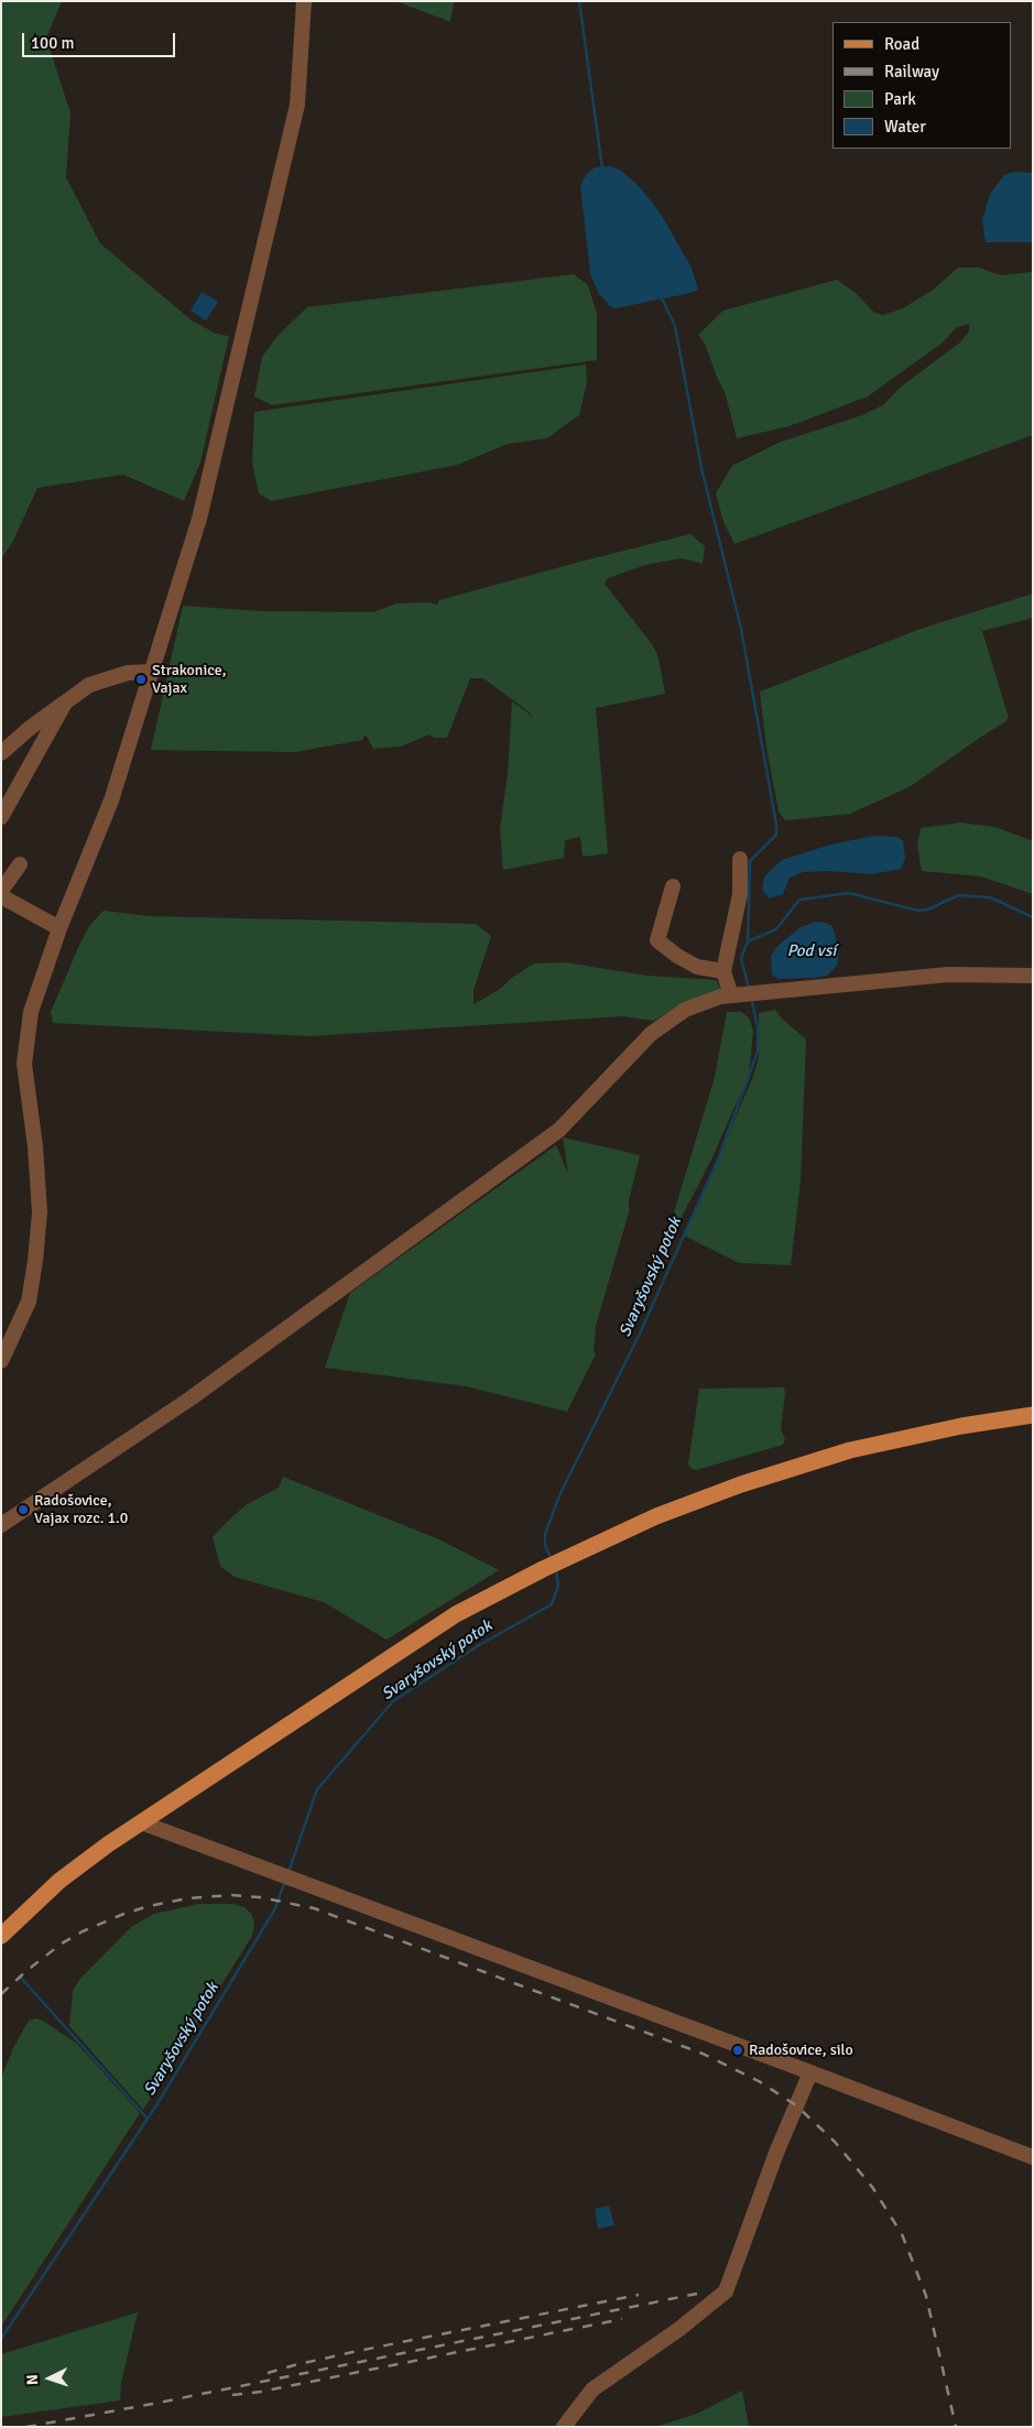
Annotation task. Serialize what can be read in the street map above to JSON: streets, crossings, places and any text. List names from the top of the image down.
{
  "water": ["Pod vsí", "Svaryšovský potok"],
  "places": ["Strakonice, Vajax", "Radošovice, Vajax rozc. 1.0", "Radošovice, silo"],
  "legend": [
    "Road",
    "Railway",
    "Park",
    "Water"
  ],
  "scale_bar": "100 m",
  "north": "left"
}
